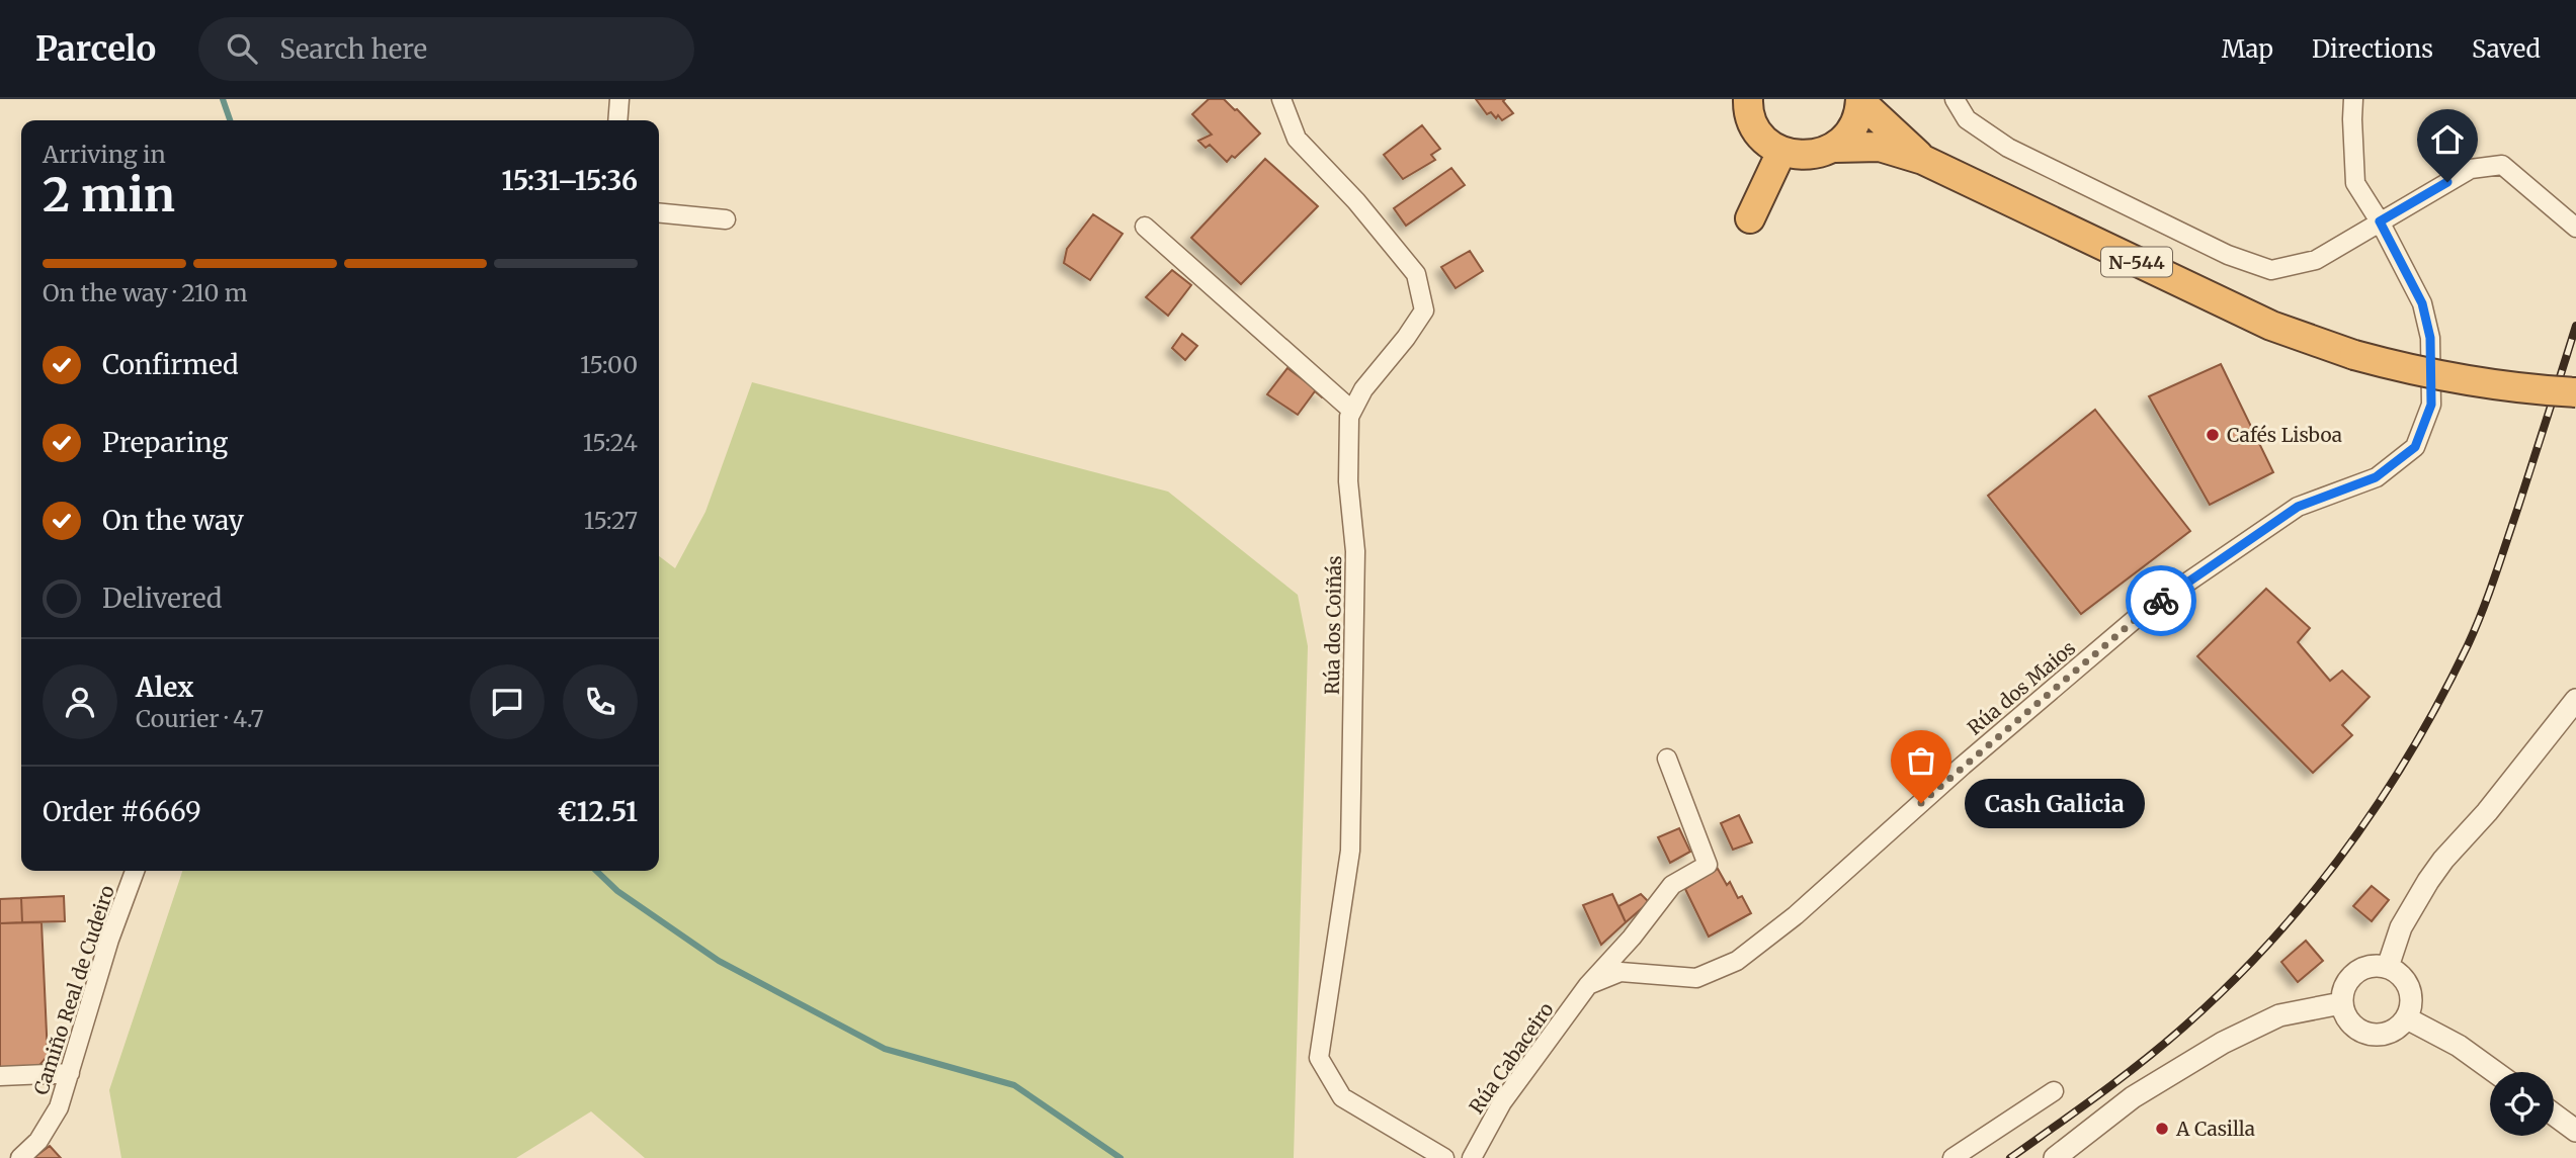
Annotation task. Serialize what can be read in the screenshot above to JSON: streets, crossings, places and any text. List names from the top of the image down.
{
  "streets": {
    "highway": ["N-544"],
    "street": [
      "Rúa dos Coiñás",
      "Rúa dos Maios",
      "Camiño Real de Cudeiro",
      "Rúa Cabaceiro"
    ]
  },
  "crossings": [
    ["Rúa dos Maios", "Rúa Cabaceiro"]
  ],
  "places": ["Cafés Lisboa", "Cash Galicia", "A Casilla"],
  "page": {
    "header": "Parcelo",
    "search": "Search here",
    "nav": ["Map", "Directions", "Saved"],
    "heading": ["2 min", "Arriving in", "15:31–15:36"],
    "panel": [
      "Alex",
      "Courier · 4.7",
      "Order #6669",
      "€12.51"
    ],
    "bar": "On the way · 210 m",
    "list": [
      ["Confirmed", "15:00"],
      ["Preparing", "15:24"],
      ["On the way", "15:27"],
      "Delivered"
    ],
    "bubble": "Cash Galicia"
  }
}
